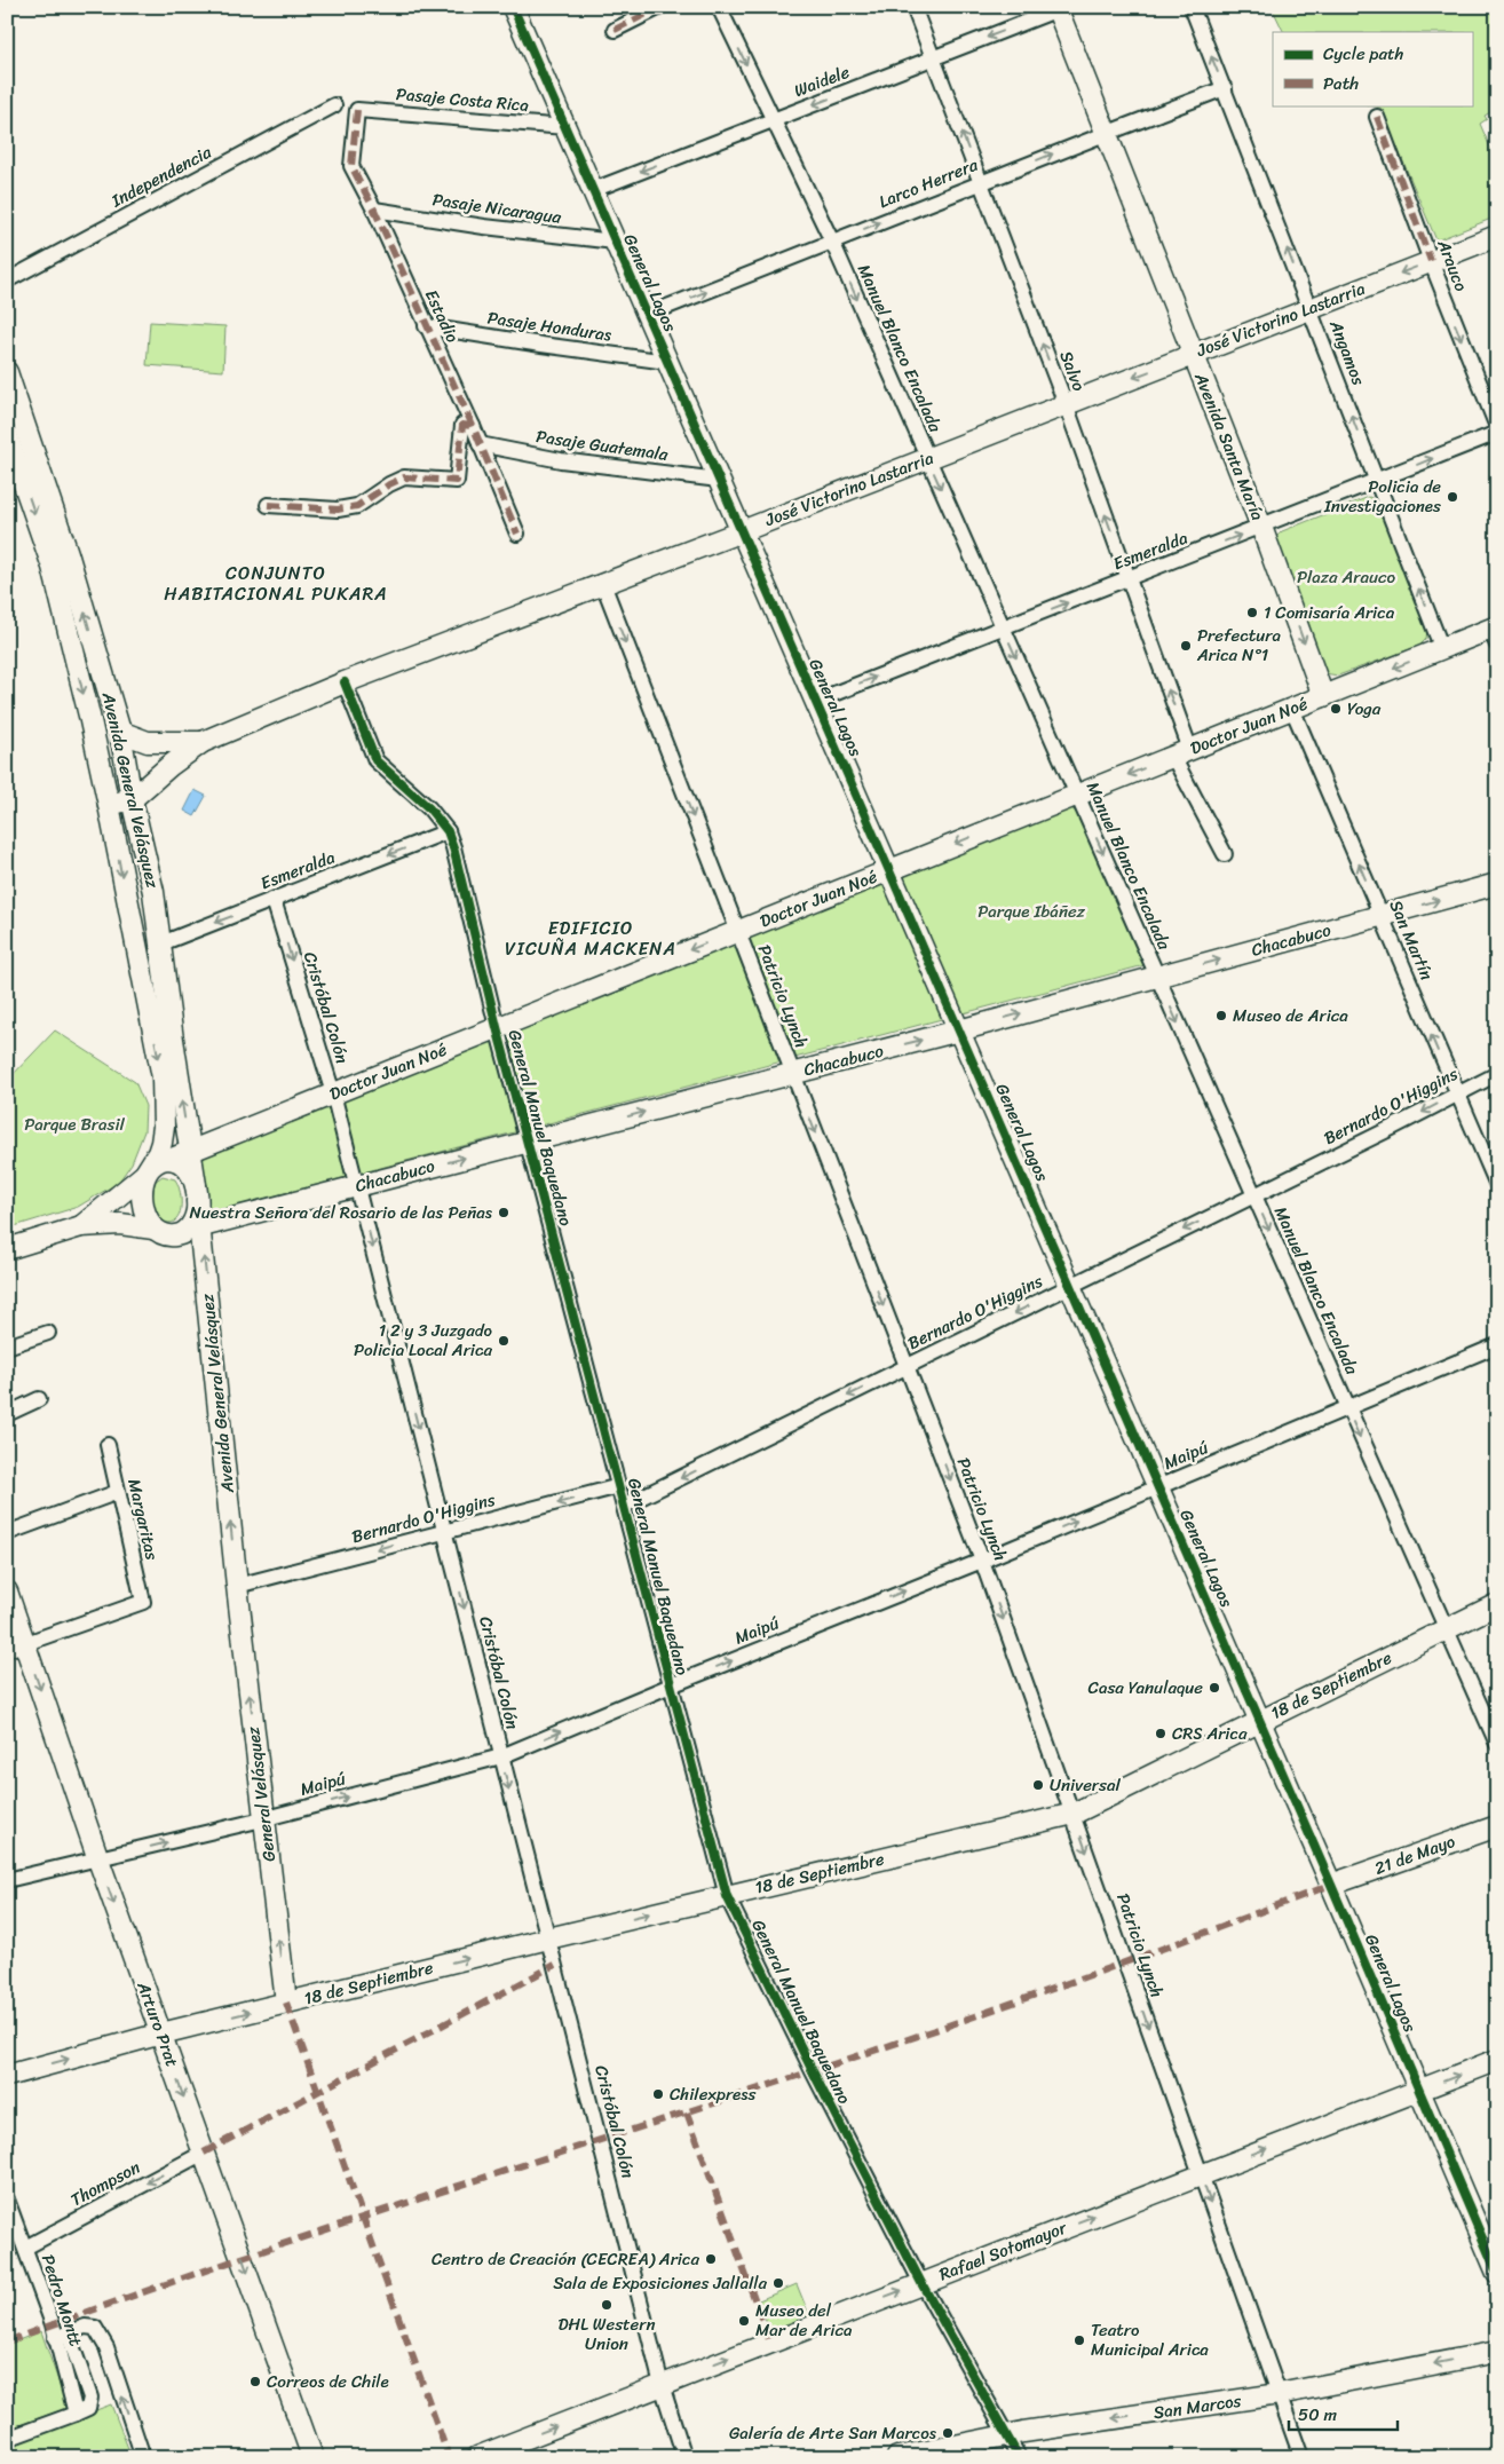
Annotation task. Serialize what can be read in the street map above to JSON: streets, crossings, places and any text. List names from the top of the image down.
{
  "streets": {
    "street": [
      "Waidele",
      "Pasaje Costa Rica",
      "Independencia",
      "Larco Herrera",
      "Pasaje Nicaragua",
      "Arauco",
      "General Lagos",
      "Estadio",
      "José Victorino Lastarria",
      "Pasaje Honduras",
      "Manuel Blanco Encalada",
      "Angamos",
      "Salvo",
      "Pasaje Guatemala",
      "Avenida Santa María",
      "Esmeralda",
      "Doctor Juan Noé",
      "Avenida General Velásquez",
      "Chacabuco",
      "San Martín",
      "Patricio Lynch",
      "Cristóbal Colón",
      "Bernardo O'Higgins",
      "General Manuel Baquedano",
      "Maipú",
      "Margaritas",
      "18 de Septiembre",
      "General Velásquez",
      "21 de Mayo",
      "Arturo Prat",
      "Thompson",
      "Rafael Sotomayor",
      "Pedro Montt",
      "San Marcos"
    ]
  },
  "crossings": [
    ["Waidele", "General Lagos"],
    ["Waidele", "Manuel Blanco Encalada"],
    ["Waidele", "Salvo"],
    ["Waidele", "Avenida Santa María"],
    ["Pasaje Costa Rica", "General Lagos"],
    ["Pasaje Costa Rica", "Estadio"],
    ["Larco Herrera", "General Lagos"],
    ["Larco Herrera", "Manuel Blanco Encalada"],
    ["Larco Herrera", "Angamos"],
    ["Larco Herrera", "Salvo"],
    ["Larco Herrera", "Avenida Santa María"],
    ["Pasaje Nicaragua", "General Lagos"],
    ["Pasaje Nicaragua", "Estadio"],
    ["Arauco", "José Victorino Lastarria"],
    ["General Lagos", "José Victorino Lastarria"],
    ["General Lagos", "Pasaje Honduras"],
    ["General Lagos", "Pasaje Guatemala"],
    ["General Lagos", "Esmeralda"],
    ["General Lagos", "Doctor Juan Noé"],
    ["General Lagos", "Chacabuco"],
    ["General Lagos", "Bernardo O'Higgins"],
    ["General Lagos", "Maipú"],
    ["General Lagos", "18 de Septiembre"],
    ["General Lagos", "21 de Mayo"],
    ["General Lagos", "Rafael Sotomayor"],
    ["Estadio", "Pasaje Honduras"],
    ["Estadio", "Pasaje Guatemala"],
    ["José Victorino Lastarria", "Manuel Blanco Encalada"],
    ["José Victorino Lastarria", "Angamos"],
    ["José Victorino Lastarria", "Salvo"],
    ["José Victorino Lastarria", "Avenida Santa María"],
    ["José Victorino Lastarria", "Avenida General Velásquez"],
    ["José Victorino Lastarria", "Patricio Lynch"],
    ["José Victorino Lastarria", "General Manuel Baquedano"],
    ["Manuel Blanco Encalada", "Esmeralda"],
    ["Manuel Blanco Encalada", "Doctor Juan Noé"],
    ["Manuel Blanco Encalada", "Chacabuco"],
    ["Manuel Blanco Encalada", "Bernardo O'Higgins"],
    ["Manuel Blanco Encalada", "Maipú"],
    ["Manuel Blanco Encalada", "18 de Septiembre"],
    ["Angamos", "Esmeralda"],
    ["Angamos", "Doctor Juan Noé"],
    ["Salvo", "Esmeralda"],
    ["Salvo", "Doctor Juan Noé"],
    ["Avenida Santa María", "Esmeralda"],
    ["Avenida Santa María", "Doctor Juan Noé"],
    ["Esmeralda", "Avenida General Velásquez"],
    ["Esmeralda", "Cristóbal Colón"],
    ["Esmeralda", "General Manuel Baquedano"],
    ["Doctor Juan Noé", "Avenida General Velásquez"],
    ["Doctor Juan Noé", "Chacabuco"],
    ["Doctor Juan Noé", "San Martín"],
    ["Doctor Juan Noé", "Patricio Lynch"],
    ["Doctor Juan Noé", "Cristóbal Colón"],
    ["Doctor Juan Noé", "General Manuel Baquedano"],
    ["Avenida General Velásquez", "Chacabuco"],
    ["Avenida General Velásquez", "Bernardo O'Higgins"],
    ["Avenida General Velásquez", "General Velásquez"],
    ["Chacabuco", "San Martín"],
    ["Chacabuco", "Patricio Lynch"],
    ["Chacabuco", "Cristóbal Colón"],
    ["Chacabuco", "General Manuel Baquedano"],
    ["San Martín", "Bernardo O'Higgins"],
    ["Patricio Lynch", "Bernardo O'Higgins"],
    ["Patricio Lynch", "Maipú"],
    ["Patricio Lynch", "18 de Septiembre"],
    ["Patricio Lynch", "Rafael Sotomayor"],
    ["Patricio Lynch", "San Marcos"],
    ["Cristóbal Colón", "Bernardo O'Higgins"],
    ["Cristóbal Colón", "Maipú"],
    ["Cristóbal Colón", "18 de Septiembre"],
    ["Cristóbal Colón", "Rafael Sotomayor"],
    ["Bernardo O'Higgins", "General Manuel Baquedano"],
    ["Bernardo O'Higgins", "General Velásquez"],
    ["General Manuel Baquedano", "Maipú"],
    ["General Manuel Baquedano", "18 de Septiembre"],
    ["General Manuel Baquedano", "Rafael Sotomayor"],
    ["General Manuel Baquedano", "San Marcos"],
    ["Maipú", "General Velásquez"],
    ["Maipú", "Arturo Prat"],
    ["Margaritas", "Arturo Prat"],
    ["18 de Septiembre", "General Velásquez"],
    ["18 de Septiembre", "Arturo Prat"],
    ["Arturo Prat", "Thompson"],
    ["Thompson", "Pedro Montt"]
  ],
  "one_way": [
    "Waidele",
    "Larco Herrera",
    "Arauco",
    "Manuel Blanco Encalada",
    "Angamos",
    "Salvo",
    "Doctor Juan Noé",
    "Chacabuco",
    "San Martín",
    "Patricio Lynch",
    "Cristóbal Colón",
    "Bernardo O'Higgins",
    "Maipú",
    "18 de Septiembre",
    "General Velásquez",
    "Arturo Prat",
    "Thompson",
    "Rafael Sotomayor",
    "San Marcos"
  ],
  "districts": ["CONJUNTO HABITACIONAL PUKARA", "EDIFICIO VICUÑA MACKENA"],
  "parks": ["Plaza Arauco", "Parque Ibáñez", "Parque Brasil"],
  "places": [
    "Policia de Investigaciones",
    "1 Comisaría Arica",
    "Prefectura Arica N°1",
    "Yoga",
    "Museo de Arica",
    "Nuestra Señora del Rosario de las Peñas",
    "1 2 y 3 Juzgado Policia Local Arica",
    "Casa Yanulaque",
    "CRS Arica",
    "Universal",
    "Chilexpress",
    "Centro de Creación (CECREA) Arica",
    "Sala de Exposiciones Jallalla",
    "DHL Western Union",
    "Museo del Mar de Arica",
    "Teatro Municipal Arica",
    "Correos de Chile",
    "Galería de Arte San Marcos"
  ],
  "legend": ["Cycle path", "Path"],
  "scale_bar": "50 m"
}
